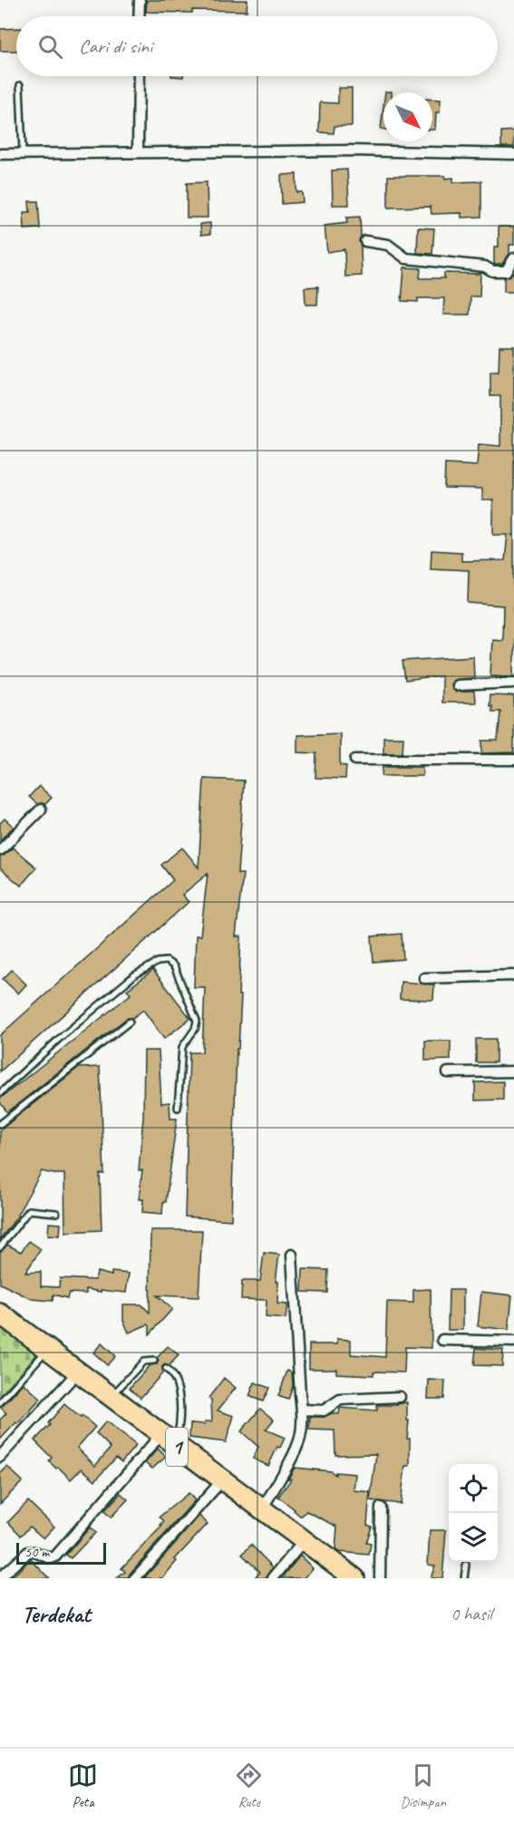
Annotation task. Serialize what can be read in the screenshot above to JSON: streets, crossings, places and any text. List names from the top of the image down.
{
  "streets": {
    "highway": ["1"]
  },
  "scale_bar": "50 m",
  "north": "bottom right",
  "page": {
    "search": "Cari di sini",
    "scale": "50 m",
    "heading": ["Terdekat", "0 hasil"],
    "nav": ["Peta", "Rute", "Disimpan"]
  }
}
